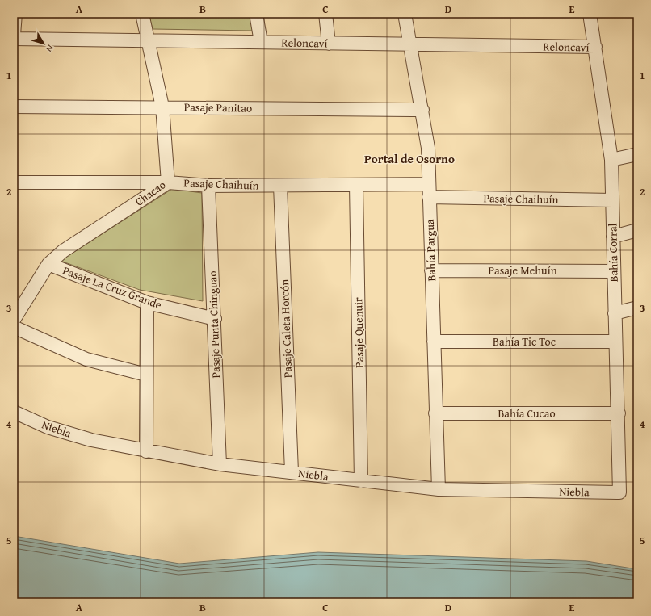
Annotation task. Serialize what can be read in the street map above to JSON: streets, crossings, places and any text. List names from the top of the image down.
{
  "streets": {
    "street": [
      "Reloncaví",
      "Pasaje Panitao",
      "Pasaje Chaihuín",
      "Chacao",
      "Bahía Pargua",
      "Bahía Corral",
      "Pasaje Mehuín",
      "Pasaje La Cruz Grande",
      "Pasaje Punta Chinguao",
      "Pasaje Caleta Horcón",
      "Pasaje Quenuir",
      "Bahía Tic Toc",
      "Bahía Cucao",
      "Niebla"
    ]
  },
  "crossings": [
    ["Reloncaví", "Chacao"],
    ["Reloncaví", "Bahía Pargua"],
    ["Reloncaví", "Bahía Corral"],
    ["Pasaje Panitao", "Chacao"],
    ["Pasaje Panitao", "Bahía Pargua"],
    ["Pasaje Chaihuín", "Chacao"],
    ["Pasaje Chaihuín", "Bahía Pargua"],
    ["Pasaje Chaihuín", "Bahía Corral"],
    ["Pasaje Chaihuín", "Pasaje Punta Chinguao"],
    ["Pasaje Chaihuín", "Pasaje Caleta Horcón"],
    ["Pasaje Chaihuín", "Pasaje Quenuir"],
    ["Chacao", "Pasaje La Cruz Grande"],
    ["Bahía Pargua", "Pasaje Mehuín"],
    ["Bahía Pargua", "Bahía Tic Toc"],
    ["Bahía Pargua", "Bahía Cucao"],
    ["Bahía Pargua", "Niebla"],
    ["Bahía Corral", "Pasaje Mehuín"],
    ["Bahía Corral", "Bahía Tic Toc"],
    ["Bahía Corral", "Bahía Cucao"],
    ["Bahía Corral", "Niebla"],
    ["Pasaje La Cruz Grande", "Pasaje Punta Chinguao"],
    ["Pasaje Punta Chinguao", "Niebla"],
    ["Pasaje Caleta Horcón", "Niebla"],
    ["Pasaje Quenuir", "Niebla"]
  ],
  "districts": ["Portal de Osorno"],
  "north": "bottom right",
  "grid": {
    "columns": [
      "A",
      "B",
      "C",
      "D",
      "E"
    ],
    "rows": [
      "1",
      "2",
      "3",
      "4",
      "5"
    ]
  }
}
